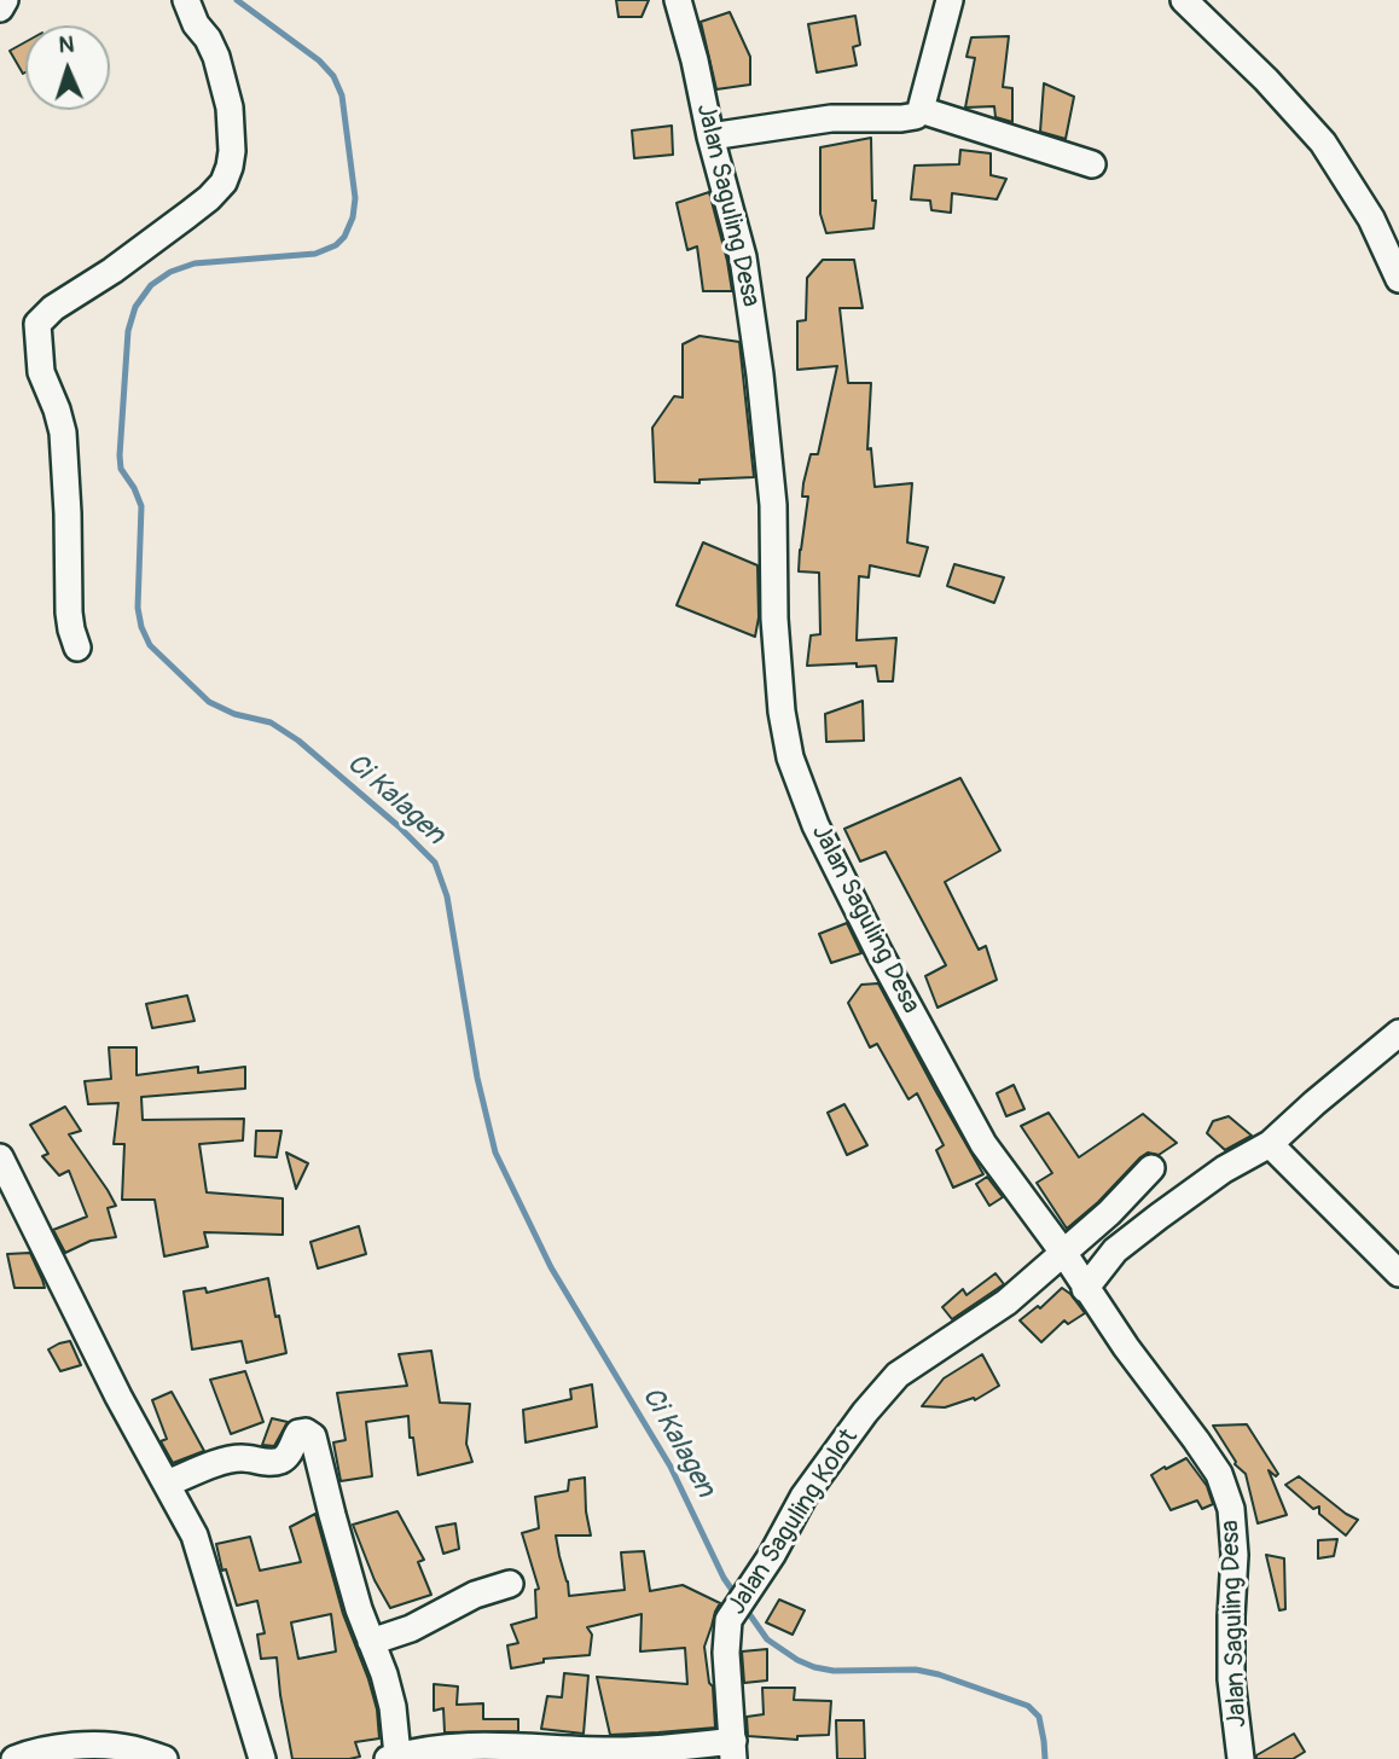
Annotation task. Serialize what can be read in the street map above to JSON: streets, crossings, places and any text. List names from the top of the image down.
{
  "streets": {
    "street": ["Jalan Saguling Desa", "Jalan Saguling Kolot"]
  },
  "crossings": [
    ["Jalan Saguling Desa", "Jalan Saguling Kolot"]
  ],
  "water": ["Ci Kalagen"],
  "north": "top"
}
